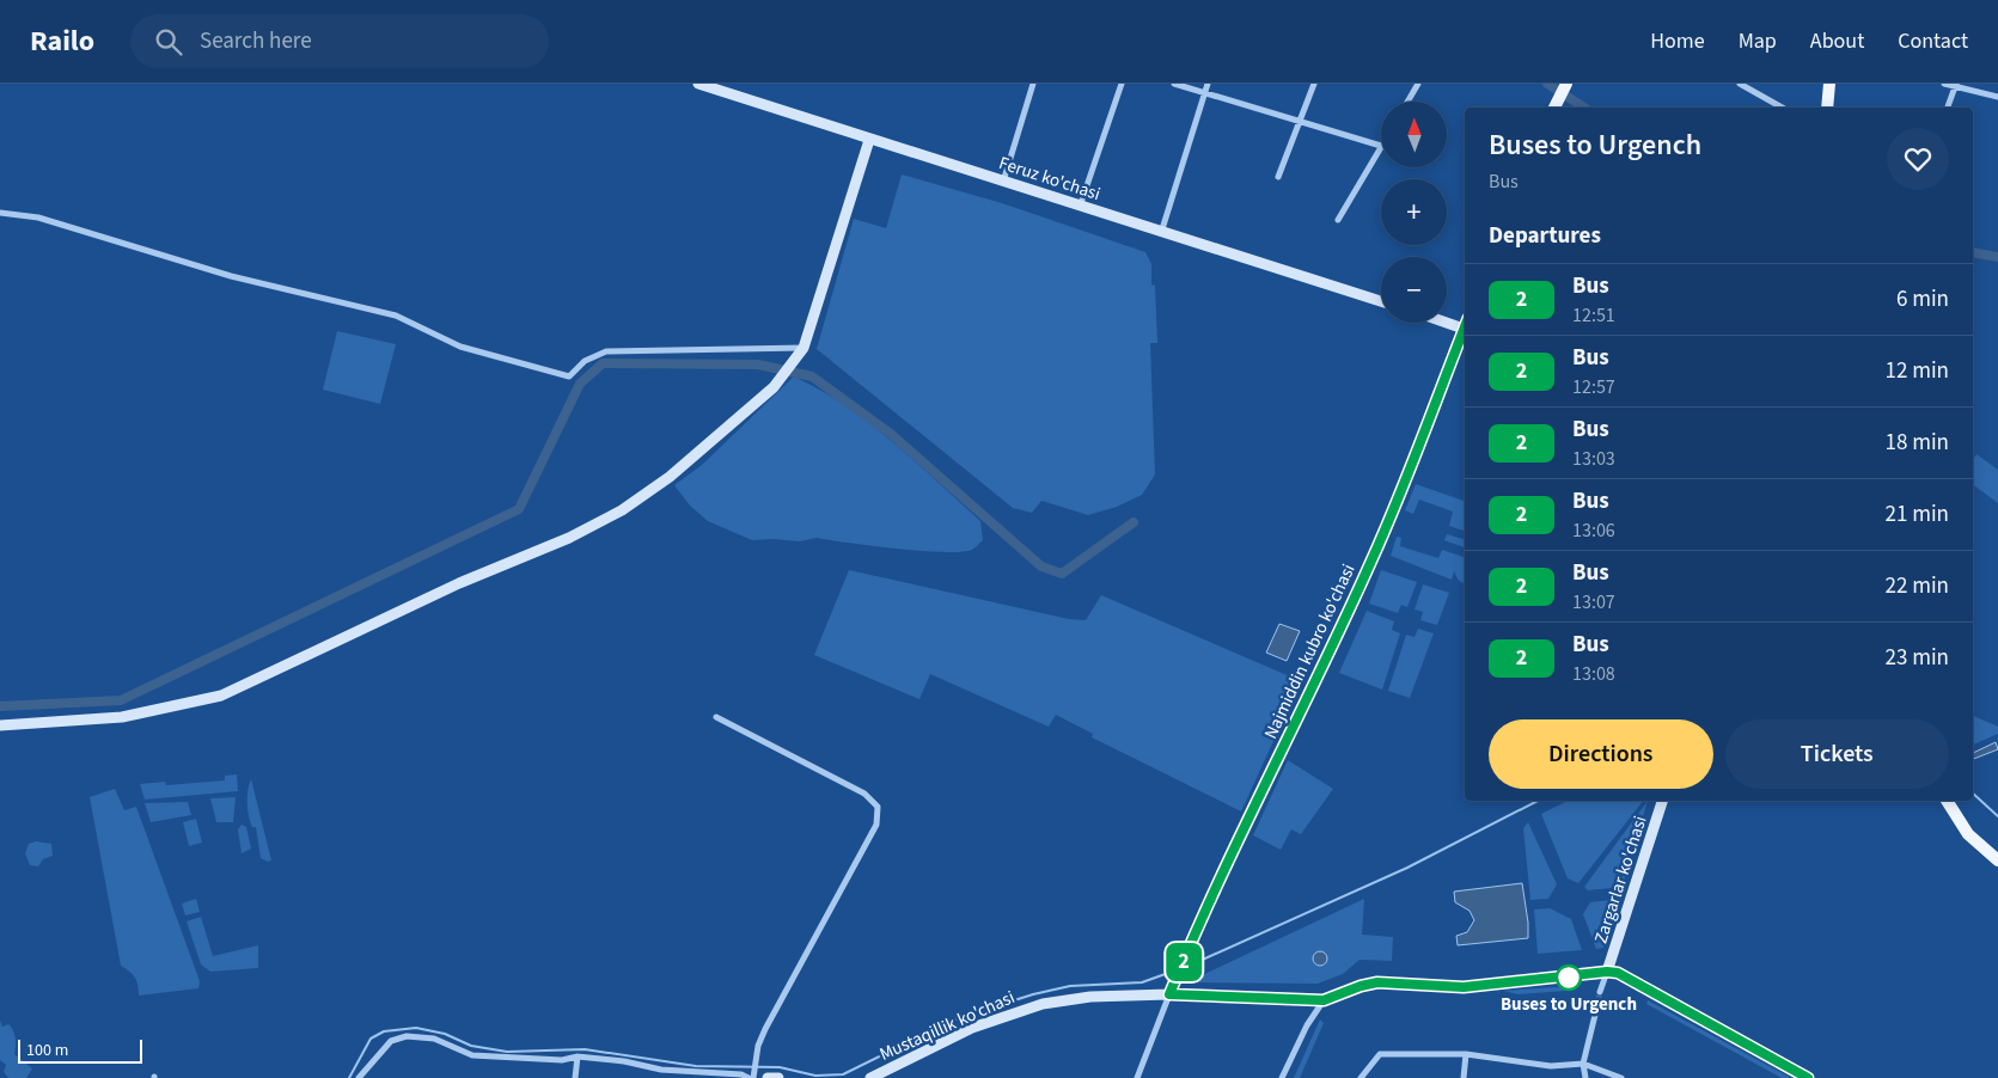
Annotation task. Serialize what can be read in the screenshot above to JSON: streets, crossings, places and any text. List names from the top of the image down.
{
  "streets": {
    "main road": [
      "Feruz ko'chasi",
      "Najmiddin kubro ko'chasi",
      "Zargarlar ko'chasi",
      "Mustaqillik ko'chasi"
    ]
  },
  "crossings": [
    ["Najmiddin kubro ko'chasi", "Mustaqillik ko'chasi"],
    ["Zargarlar ko'chasi", "Mustaqillik ko'chasi"]
  ],
  "places": ["Buses to Urgench"],
  "lines": ["bus line 2"],
  "scale_bar": "100 m",
  "north": "top",
  "page": {
    "header": "Railo",
    "search": "Search here",
    "nav": [
      "Home",
      "Map",
      "About",
      "Contact"
    ],
    "on_map": "2",
    "map_buttons": ["+", "−"],
    "heading": [
      ["Buses to Urgench", "Bus"],
      "Departures"
    ],
    "list": [
      {
        "mark": "2",
        "name": "Bus",
        "note": "12:51",
        "value": "6 min"
      },
      {
        "mark": "2",
        "name": "Bus",
        "note": "12:57",
        "value": "12 min"
      },
      {
        "mark": "2",
        "name": "Bus",
        "note": "13:03",
        "value": "18 min"
      },
      {
        "mark": "2",
        "name": "Bus",
        "note": "13:06",
        "value": "21 min"
      },
      {
        "mark": "2",
        "name": "Bus",
        "note": "13:07",
        "value": "22 min"
      },
      {
        "mark": "2",
        "name": "Bus",
        "note": "13:08",
        "value": "23 min"
      }
    ],
    "buttons": ["Directions", "Tickets"],
    "scale": "100 m"
  }
}
